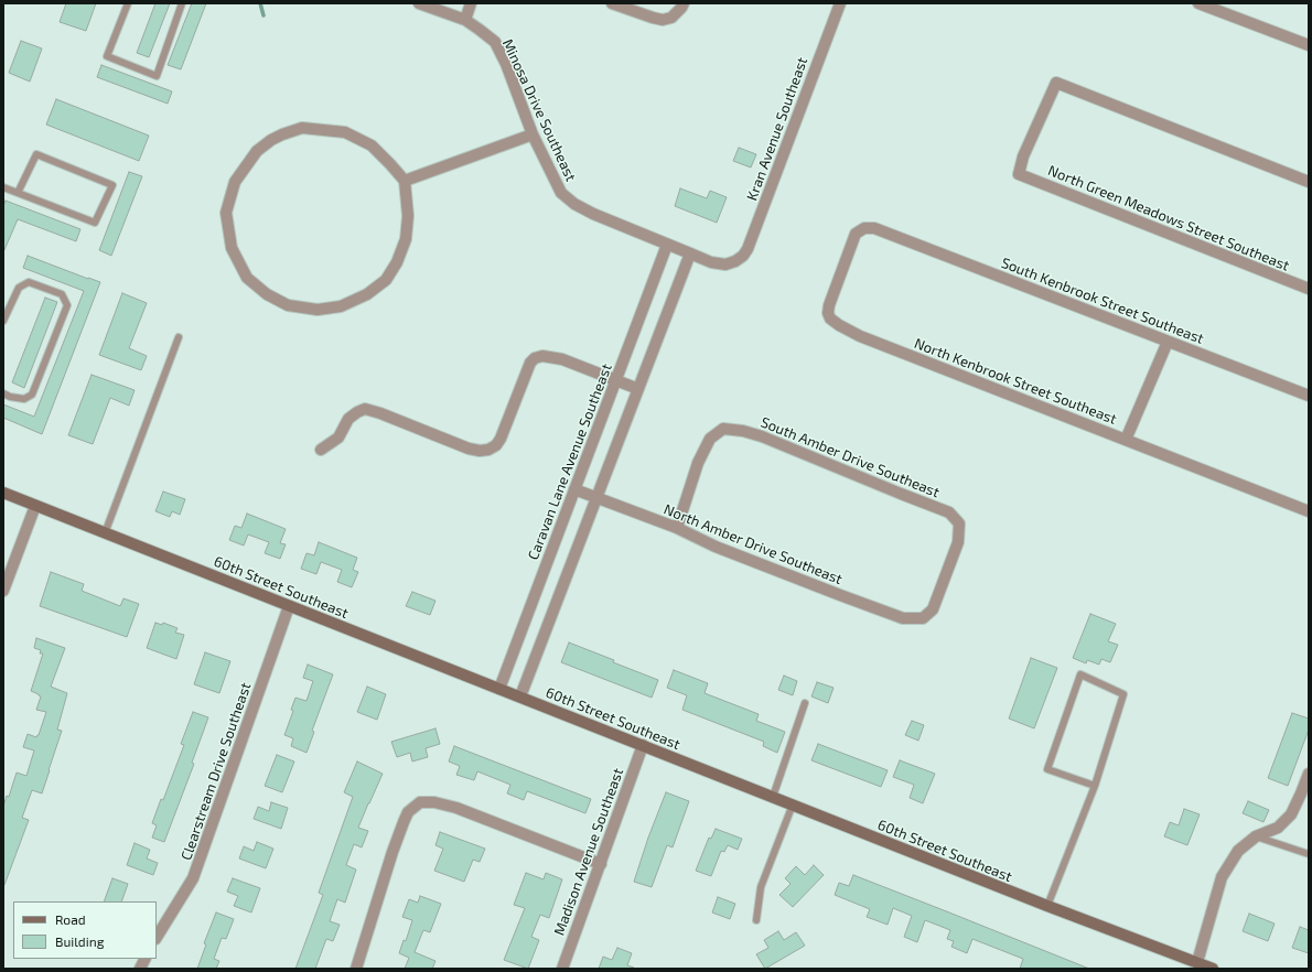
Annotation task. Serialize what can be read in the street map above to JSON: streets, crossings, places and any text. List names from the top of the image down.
{
  "streets": {
    "main road": ["60th Street Southeast"],
    "street": [
      "Minosa Drive Southeast",
      "Kran Avenue Southeast",
      "North Green Meadows Street Southeast",
      "South Kenbrook Street Southeast",
      "North Kenbrook Street Southeast",
      "South Amber Drive Southeast",
      "Caravan Lane Avenue Southeast",
      "North Amber Drive Southeast",
      "Clearstream Drive Southeast",
      "Madison Avenue Southeast"
    ]
  },
  "crossings": [
    ["Minosa Drive Southeast", "Kran Avenue Southeast"],
    ["Minosa Drive Southeast", "Caravan Lane Avenue Southeast"],
    ["South Kenbrook Street Southeast", "North Kenbrook Street Southeast"],
    ["South Amber Drive Southeast", "North Amber Drive Southeast"],
    ["Caravan Lane Avenue Southeast", "North Amber Drive Southeast"],
    ["Caravan Lane Avenue Southeast", "60th Street Southeast"],
    ["60th Street Southeast", "Clearstream Drive Southeast"],
    ["60th Street Southeast", "Madison Avenue Southeast"]
  ],
  "legend": ["Road", "Building"]
}
